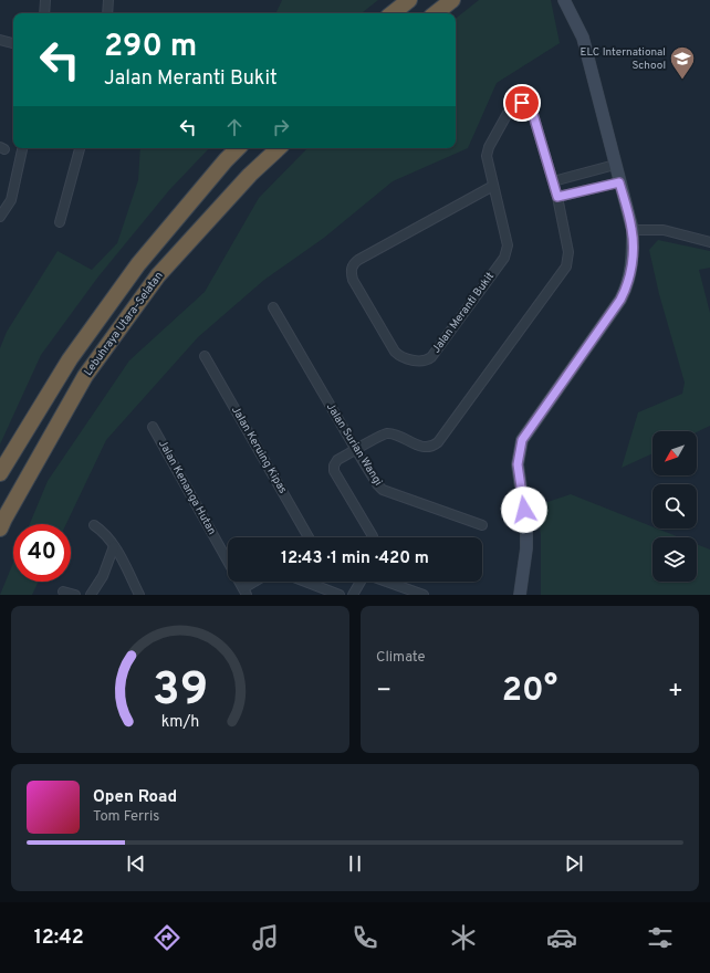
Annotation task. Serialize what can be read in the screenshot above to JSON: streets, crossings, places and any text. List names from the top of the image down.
{
  "streets": {
    "highway": ["Lebuhraya Utara–Selatan"],
    "street": [
      "Jalan Meranti Bukit",
      "Jalan Surian Wangi",
      "Jalan Keruing Kipas",
      "Jalan Kenanga Hutan"
    ]
  },
  "crossings": [
    ["Jalan Meranti Bukit", "Jalan Surian Wangi"]
  ],
  "places": {
    "school or university": ["ELC International School"]
  },
  "north": "bottom left",
  "page": {
    "turn": ["290 m", "Jalan Meranti Bukit"],
    "limit": "40",
    "trip": "12:43 · 1 min · 420 m",
    "tile": "Climate",
    "heat": ["−", "20°", "+"],
    "song": ["Open Road", "Tom Ferris"],
    "tabs": "12:42",
    "gauge": ["39", "km/h"]
  }
}
